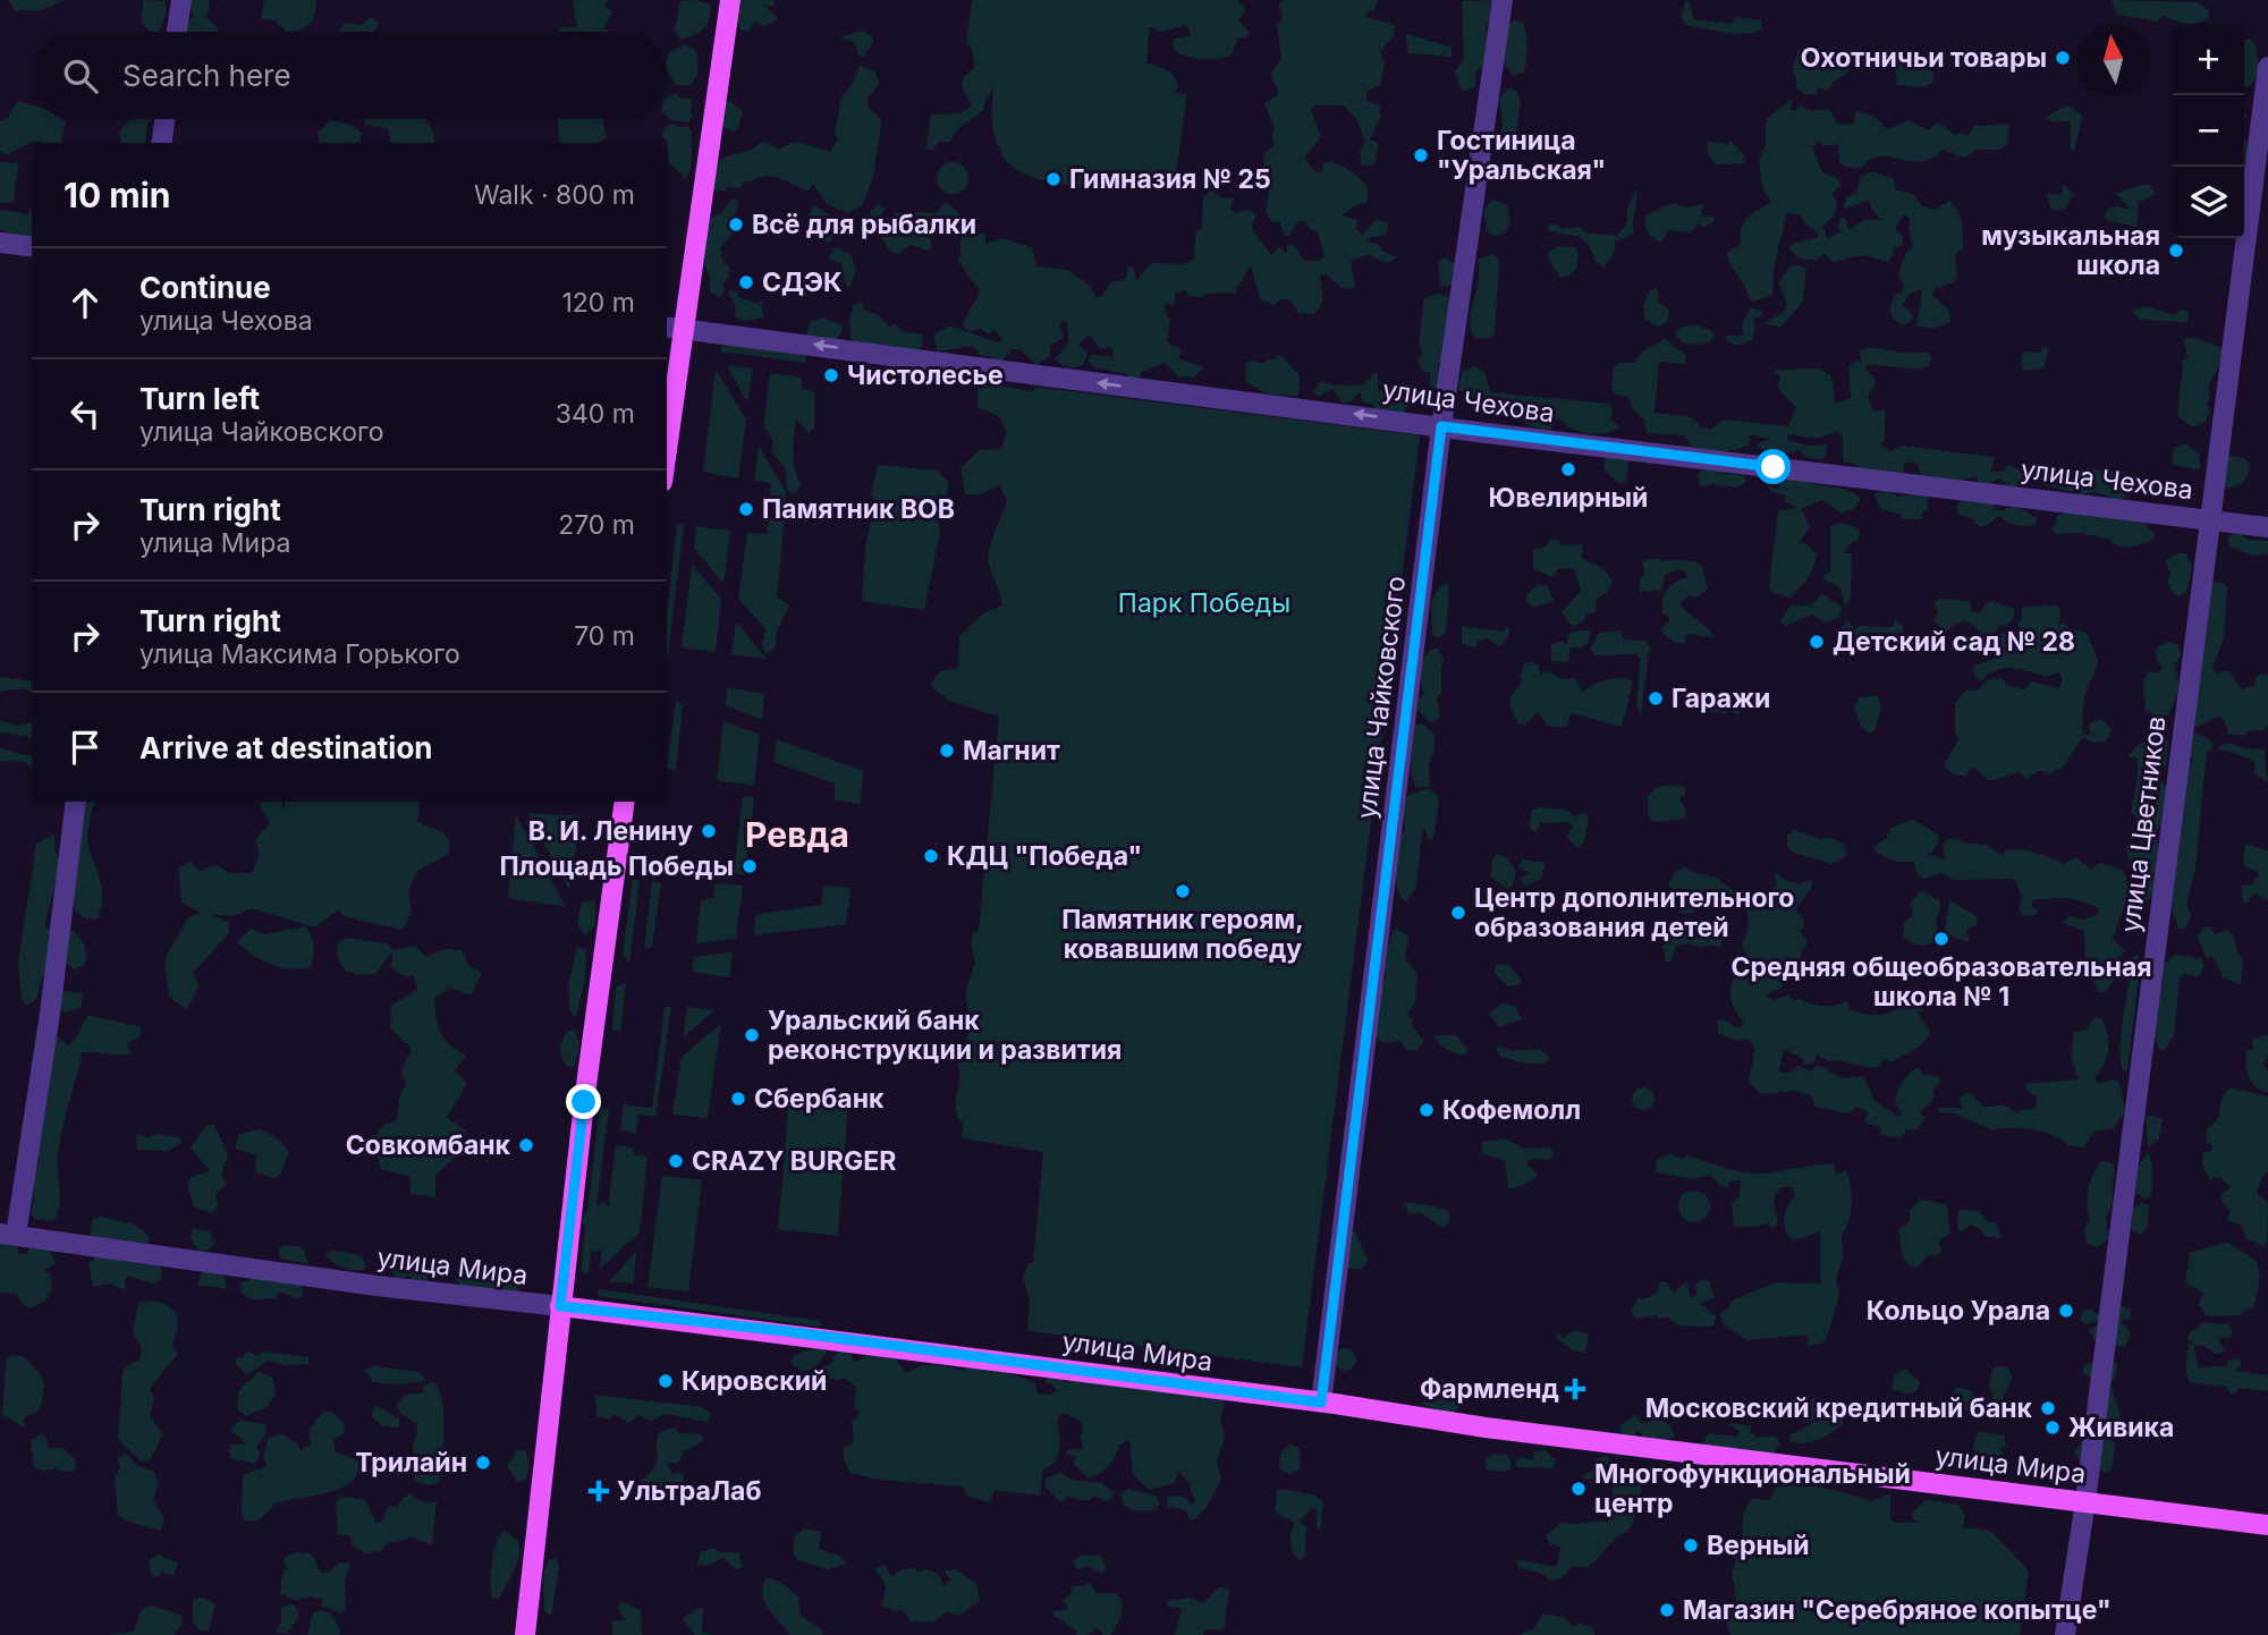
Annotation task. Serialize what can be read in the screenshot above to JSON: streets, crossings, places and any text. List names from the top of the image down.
{
  "streets": {
    "main road": ["улица Мира"],
    "street": ["улица Чехова", "улица Чайковского", "улица Цветников"]
  },
  "crossings": [
    ["улица Чехова", "улица Чайковского"],
    ["улица Чехова", "улица Цветников"],
    ["улица Чайковского", "улица Мира"],
    ["улица Цветников", "улица Мира"]
  ],
  "one_way": ["улица Чехова"],
  "districts": ["Ревда"],
  "parks": ["Парк Победы"],
  "places": {
    "other": [
      "Охотничьи товары",
      "Гостиница \"Уральская\"",
      "Гимназия № 25",
      "Всё для рыбалки",
      "музыкальная школа",
      "СДЭК",
      "Чистолесье",
      "Ювелирный",
      "Памятник ВОВ",
      "Детский сад № 28",
      "Гаражи",
      "Магнит",
      "В. И. Ленину",
      "КДЦ \"Победа\"",
      "Площадь Победы",
      "Памятник героям, ковавшим победу",
      "Центр дополнительного образования детей",
      "Средняя общеобразовательная школа № 1",
      "Уральский банк реконструкции и развития",
      "Сбербанк",
      "Кофемолл",
      "Совкомбанк",
      "CRAZY BURGER",
      "Кольцо Урала",
      "Кировский",
      "Московский кредитный банк",
      "Живика",
      "Трилайн",
      "Многофункциональный центр",
      "Верный",
      "Магазин \"Серебряное копытце\""
    ],
    "health": ["Фармленд", "УльтраЛаб"]
  },
  "north": "top",
  "page": {
    "map_buttons": ["+", "−"],
    "search": "Search here",
    "heading": ["10 min", "Walk · 800 m"],
    "list": [
      ["Continue", "улица Чехова", "120 m"],
      ["Turn left", "улица Чайковского", "340 m"],
      ["Turn right", "улица Мира", "270 m"],
      ["Turn right", "улица Максима Горького", "70 m"],
      "Arrive at destination"
    ]
  }
}
